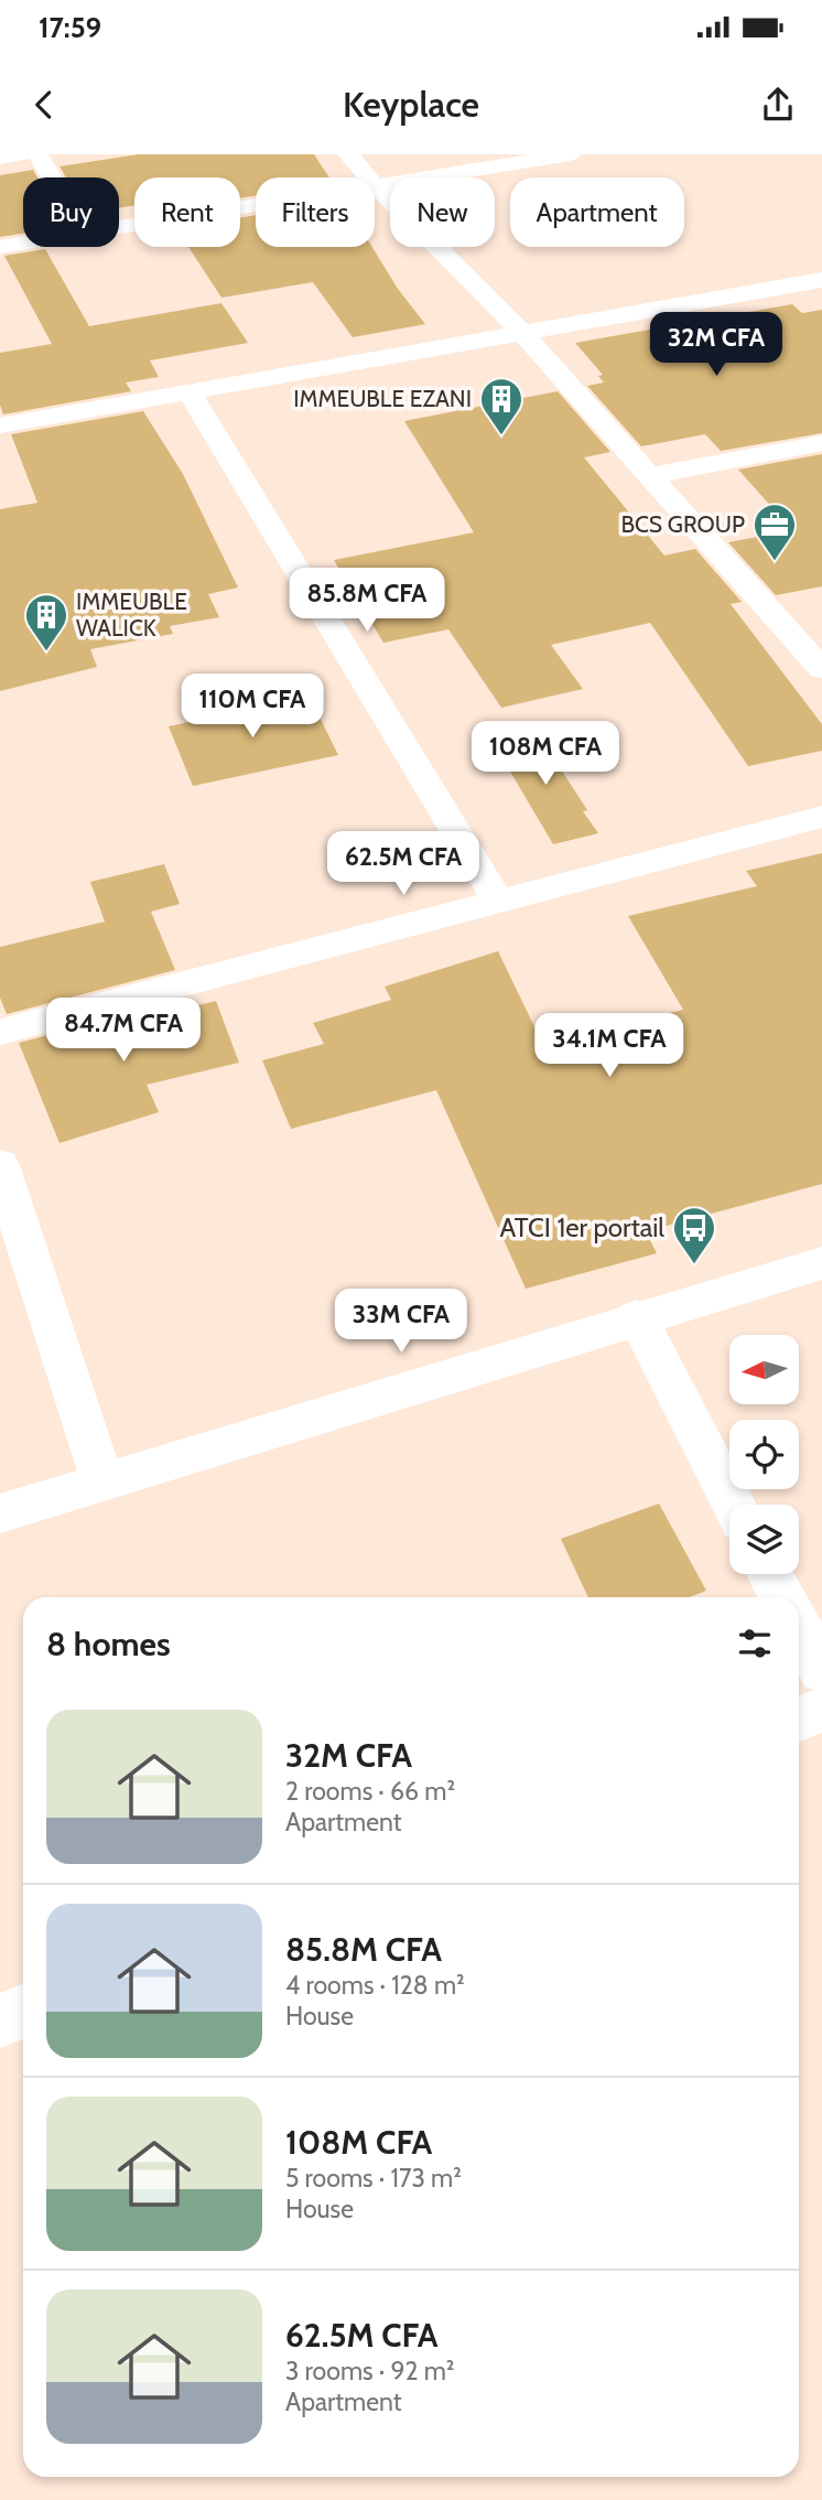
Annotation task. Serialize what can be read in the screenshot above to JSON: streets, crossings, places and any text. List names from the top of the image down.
{
  "places": {
    "building": ["IMMEUBLE EZANI", "IMMEUBLE WALICK"],
    "office": ["BCS GROUP"],
    "bus stop": ["ATCI 1er portail"]
  },
  "north": "left",
  "page": {
    "status": "17:59",
    "header": "Keyplace",
    "chip": [
      "Buy",
      "Rent",
      "Filters",
      "New",
      "Apartment"
    ],
    "price": [
      "32M CFA",
      "85.8M CFA",
      "110M CFA",
      "108M CFA",
      "62.5M CFA",
      "84.7M CFA",
      "34.1M CFA",
      "33M CFA"
    ],
    "heading": "8 homes",
    "list": [
      {
        "name": "32M CFA",
        "note": "2 rooms · 66 m² · Apartment"
      },
      {
        "name": "85.8M CFA",
        "note": "4 rooms · 128 m² · House"
      },
      {
        "name": "108M CFA",
        "note": "5 rooms · 173 m² · House"
      },
      {
        "name": "62.5M CFA",
        "note": "3 rooms · 92 m² · Apartment"
      }
    ]
  }
}
